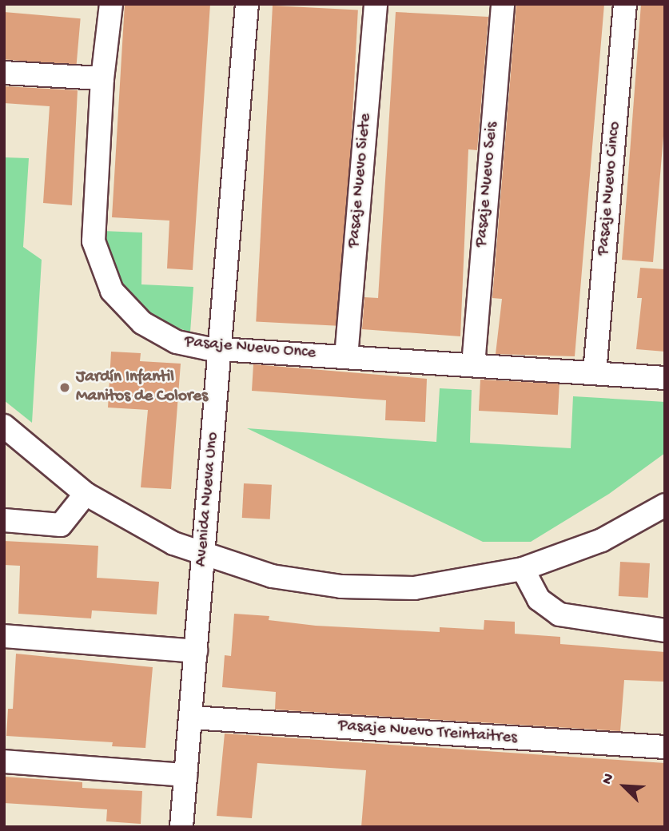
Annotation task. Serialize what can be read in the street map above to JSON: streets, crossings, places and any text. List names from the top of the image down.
{
  "streets": {
    "street": [
      "Pasaje Nuevo Siete",
      "Pasaje Nuevo Seis",
      "Pasaje Nuevo Cinco",
      "Pasaje Nuevo Once",
      "Avenida Nueva Uno",
      "Pasaje Nuevo Treintaitres"
    ]
  },
  "crossings": [
    ["Pasaje Nuevo Siete", "Pasaje Nuevo Once"],
    ["Pasaje Nuevo Seis", "Pasaje Nuevo Once"],
    ["Pasaje Nuevo Cinco", "Pasaje Nuevo Once"],
    ["Pasaje Nuevo Once", "Avenida Nueva Uno"],
    ["Avenida Nueva Uno", "Pasaje Nuevo Treintaitres"]
  ],
  "places": ["Jardín Infantil Manitos de Colores"],
  "north": "top left"
}
